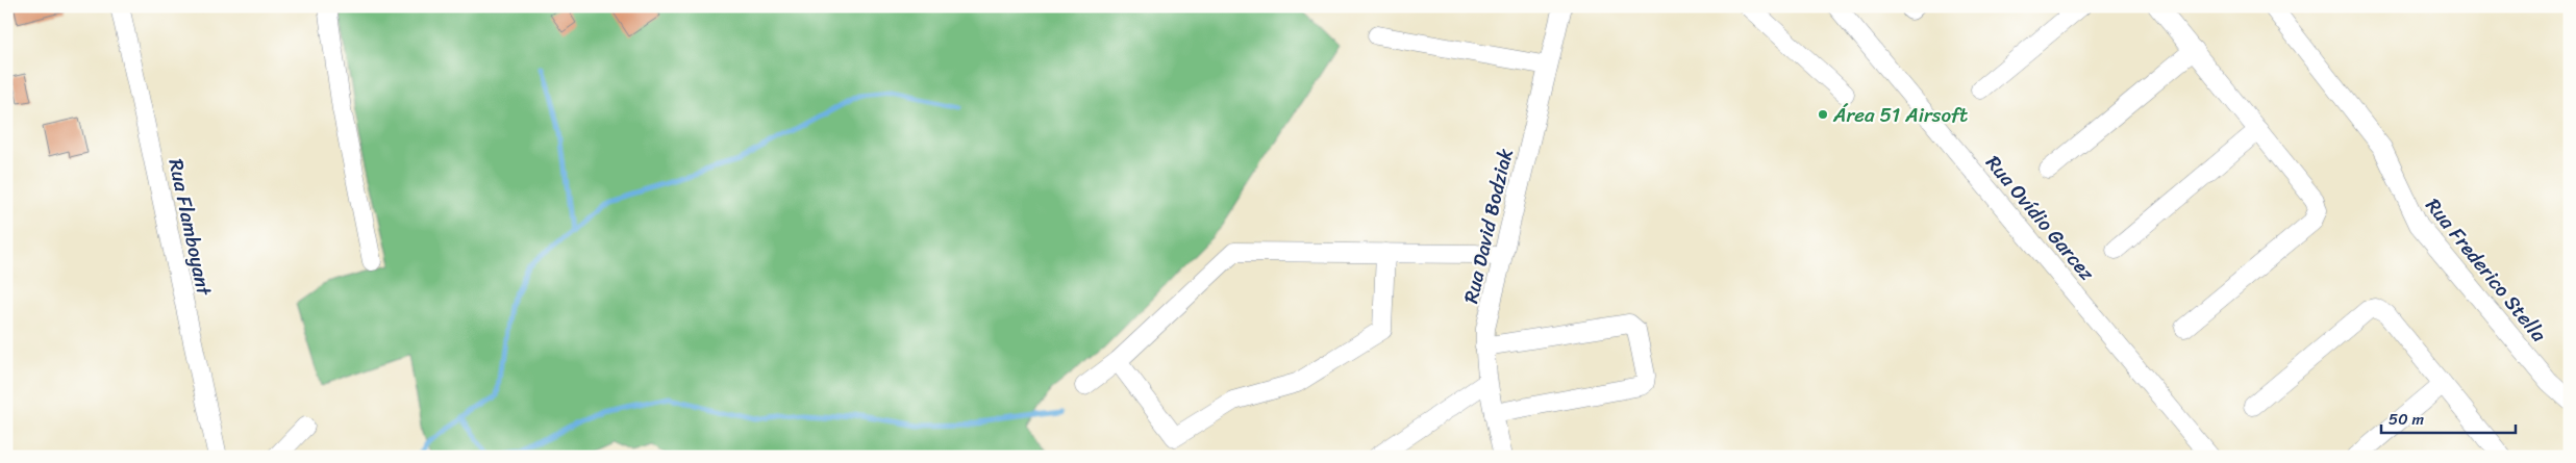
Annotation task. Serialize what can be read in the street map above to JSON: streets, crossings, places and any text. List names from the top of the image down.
{
  "streets": {
    "street": [
      "Rua Ovídio Garcez",
      "Rua David Bodziak",
      "Rua Flamboyant",
      "Rua Frederico Stella"
    ]
  },
  "places": ["Área 51 Airsoft"],
  "scale_bar": "50 m"
}
